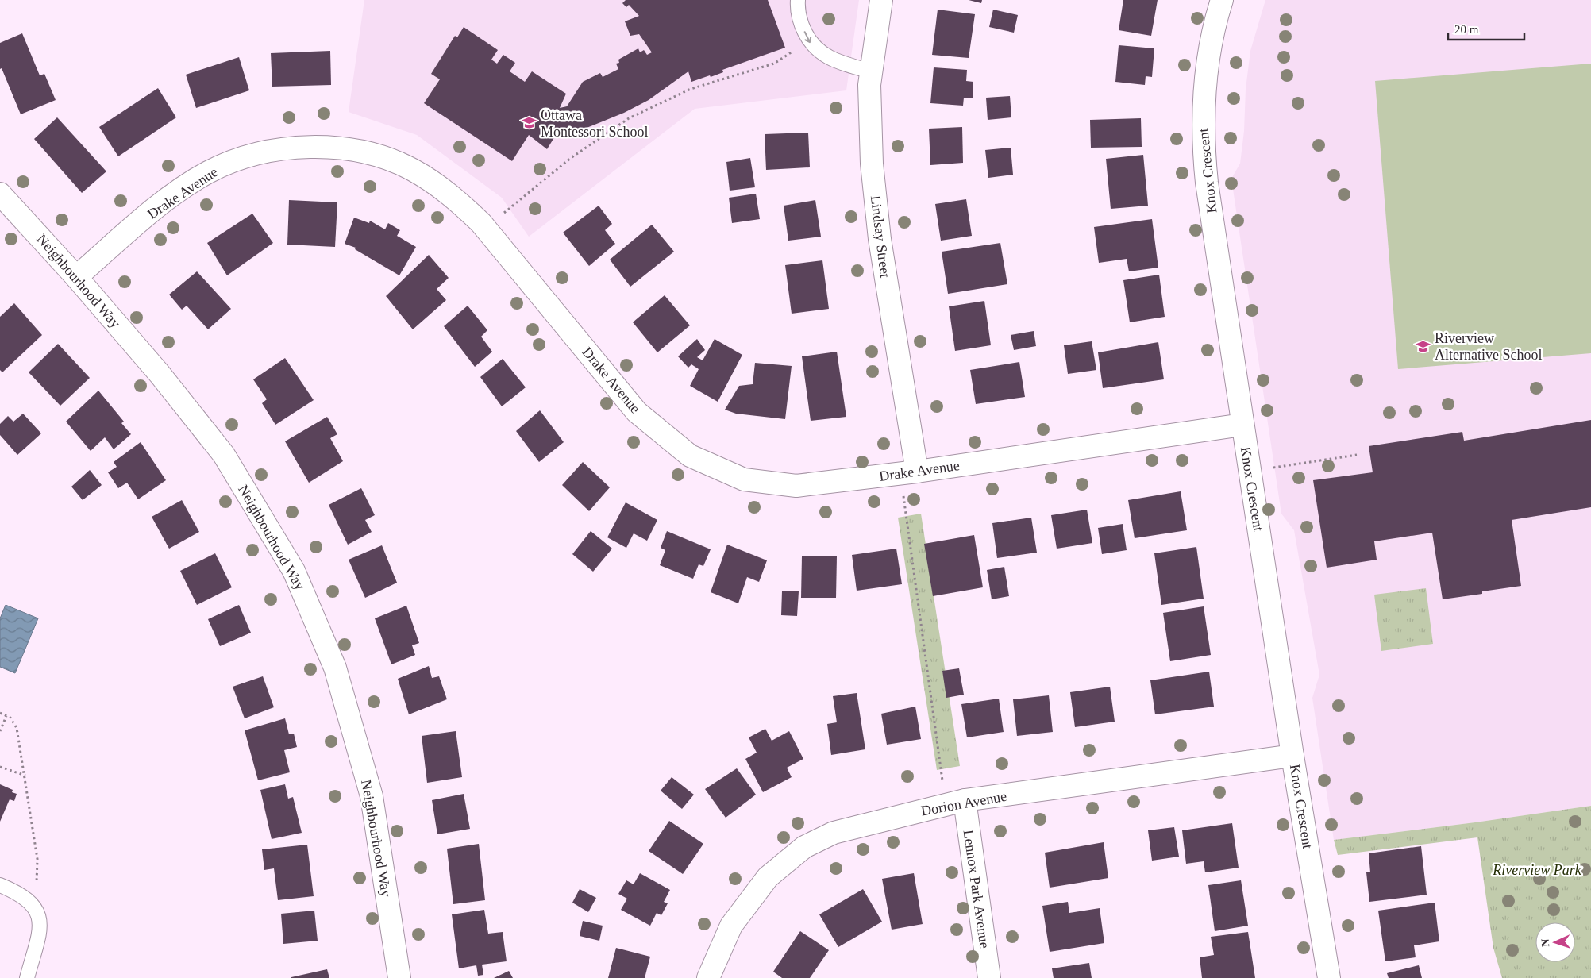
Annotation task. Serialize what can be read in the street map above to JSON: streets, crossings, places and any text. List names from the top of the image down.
{
  "streets": {
    "street": [
      "Knox Crescent",
      "Drake Avenue",
      "Lindsay Street",
      "Neighbourhood Way",
      "Dorion Avenue",
      "Lennox Park Avenue"
    ]
  },
  "crossings": [
    ["Knox Crescent", "Drake Avenue"],
    ["Knox Crescent", "Dorion Avenue"],
    ["Drake Avenue", "Lindsay Street"],
    ["Drake Avenue", "Neighbourhood Way"],
    ["Dorion Avenue", "Lennox Park Avenue"]
  ],
  "parks": ["Riverview Park"],
  "places": {
    "school or university": ["Ottawa Montessori School", "Riverview Alternative School"]
  },
  "scale_bar": "20 m",
  "north": "left"
}
